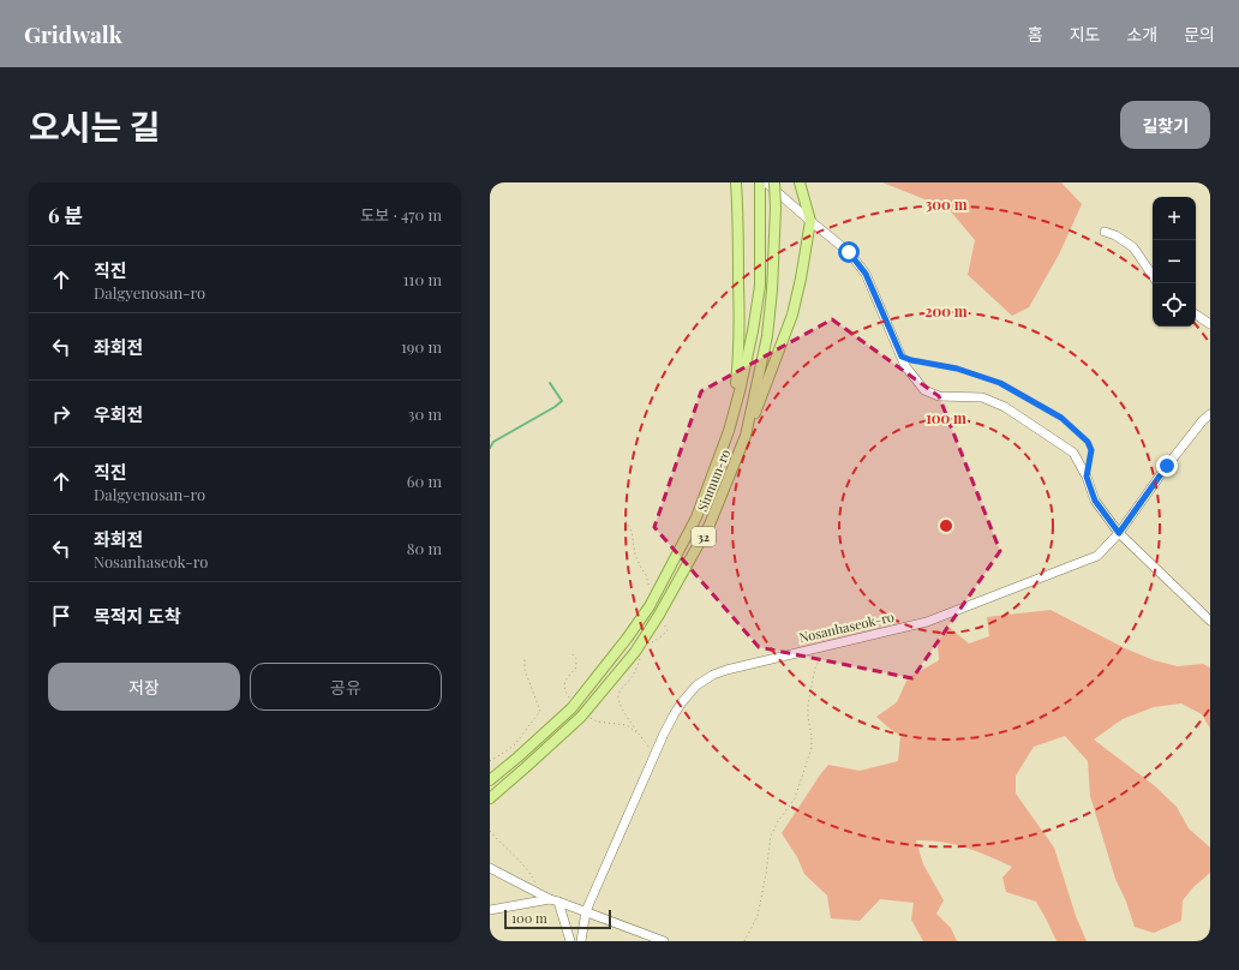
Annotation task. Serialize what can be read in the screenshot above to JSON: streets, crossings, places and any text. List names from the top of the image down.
{
  "streets": {
    "main road": ["Sinmun-ro", "32"],
    "street": ["Nosanhaseok-ro"]
  },
  "scale_bar": "100 m",
  "page": {
    "header": "Gridwalk",
    "nav": [
      "홈",
      "지도",
      "소개",
      "문의"
    ],
    "title": "오시는 길",
    "buttons": [
      "길찾기",
      ["저장", "공유"]
    ],
    "heading": ["6 분", "도보 · 470 m"],
    "map_buttons": ["+", "−"],
    "list": [
      ["직진", "Dalgyenosan-ro", "110 m"],
      ["좌회전", "190 m"],
      ["우회전", "30 m"],
      ["직진", "Dalgyenosan-ro", "60 m"],
      ["좌회전", "Nosanhaseok-ro", "80 m"],
      "목적지 도착"
    ],
    "scale": "100 m"
  },
  "rings": ["300 m", "200 m", "100 m"]
}
